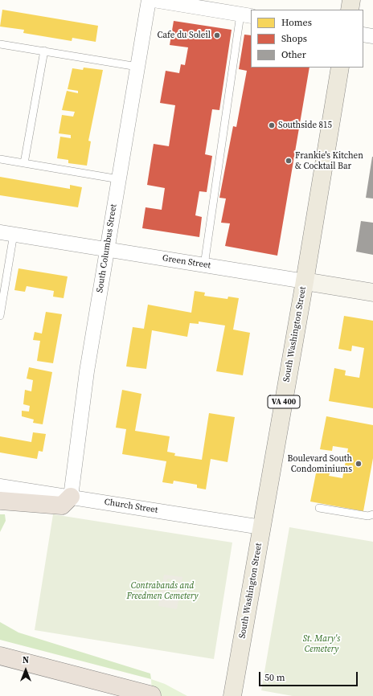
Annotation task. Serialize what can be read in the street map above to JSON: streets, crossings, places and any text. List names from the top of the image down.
{
  "streets": {
    "main road": ["South Washington Street", "VA 400"],
    "street": ["South Columbus Street", "Green Street", "Church Street"]
  },
  "crossings": [
    ["South Columbus Street", "Green Street"],
    ["South Columbus Street", "Church Street"],
    ["Green Street", "South Washington Street"],
    ["South Washington Street", "Church Street"]
  ],
  "parks": ["Contrabands and Freedmen Cemetery", "St. Mary's Cemetery"],
  "places": [
    "Cafe du Soleil",
    "Southside 815",
    "Frankie's Kitchen & Cocktail Bar",
    "Boulevard South Condominiums"
  ],
  "legend": ["Homes", "Shops", "Other"],
  "scale_bar": "50 m",
  "north": "top"
}
